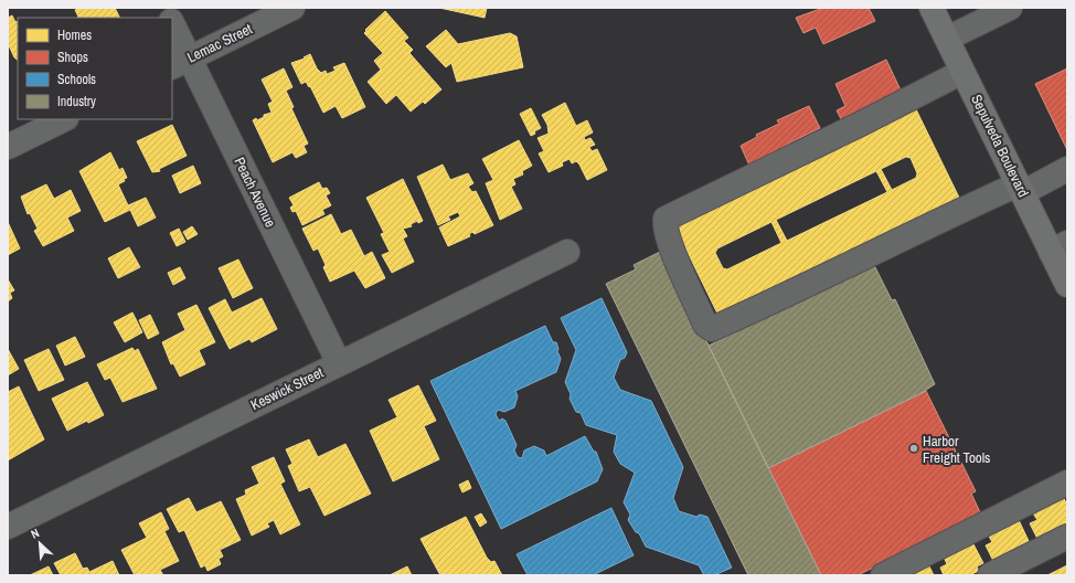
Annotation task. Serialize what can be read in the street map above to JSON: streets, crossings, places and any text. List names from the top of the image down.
{
  "streets": {
    "main road": ["Sepulveda Boulevard"],
    "street": ["Lemac Street", "Peach Avenue", "Keswick Street"]
  },
  "crossings": [
    ["Lemac Street", "Peach Avenue"],
    ["Peach Avenue", "Keswick Street"]
  ],
  "places": ["Harbor Freight Tools"],
  "legend": [
    "Homes",
    "Shops",
    "Schools",
    "Industry"
  ],
  "north": "top left"
}
